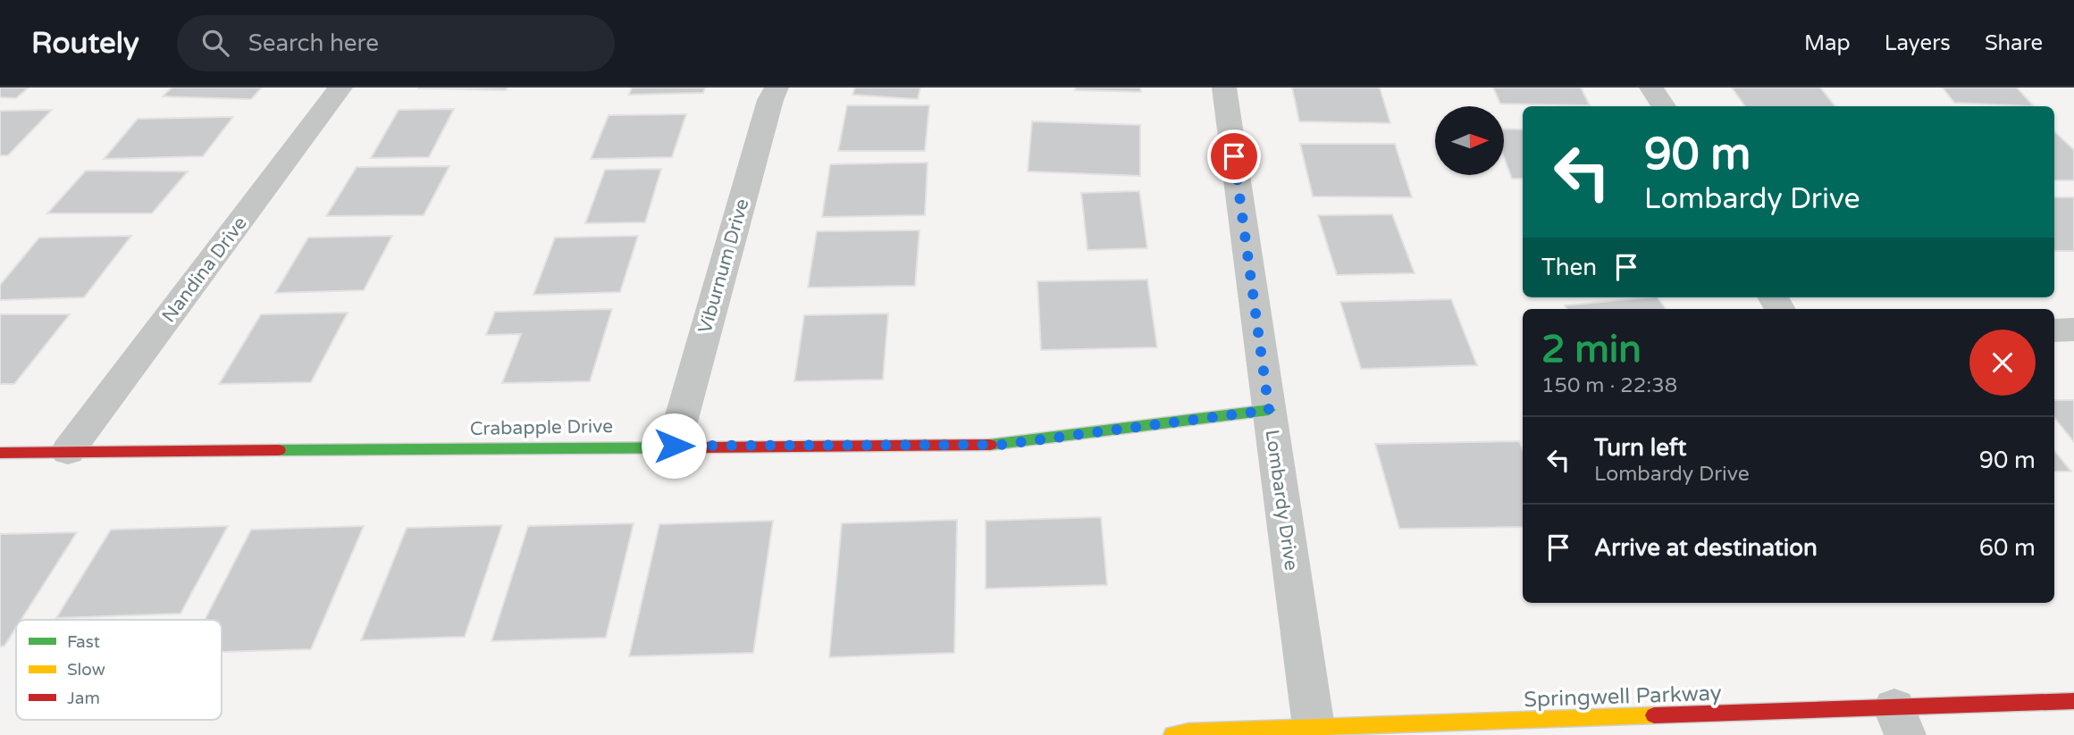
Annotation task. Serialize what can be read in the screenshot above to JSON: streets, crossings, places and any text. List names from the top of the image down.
{
  "streets": {
    "street": [
      "Viburnum Drive",
      "Nandina Drive",
      "Crabapple Drive",
      "Lombardy Drive",
      "Springwell Parkway"
    ]
  },
  "crossings": [
    ["Viburnum Drive", "Crabapple Drive"],
    ["Nandina Drive", "Crabapple Drive"],
    ["Crabapple Drive", "Lombardy Drive"],
    ["Lombardy Drive", "Springwell Parkway"]
  ],
  "legend": ["Fast", "Slow", "Jam"],
  "north": "right",
  "page": {
    "header": "Routely",
    "search": "Search here",
    "nav": ["Map", "Layers", "Share"],
    "turn": ["90 m", "Lombardy Drive"],
    "then": "Then",
    "heading": ["2 min", "150 m · 22:38"],
    "list": [
      {
        "name": "Turn left",
        "note": "Lombardy Drive",
        "value": "90 m"
      },
      {
        "name": "Arrive at destination",
        "value": "60 m"
      }
    ]
  }
}
